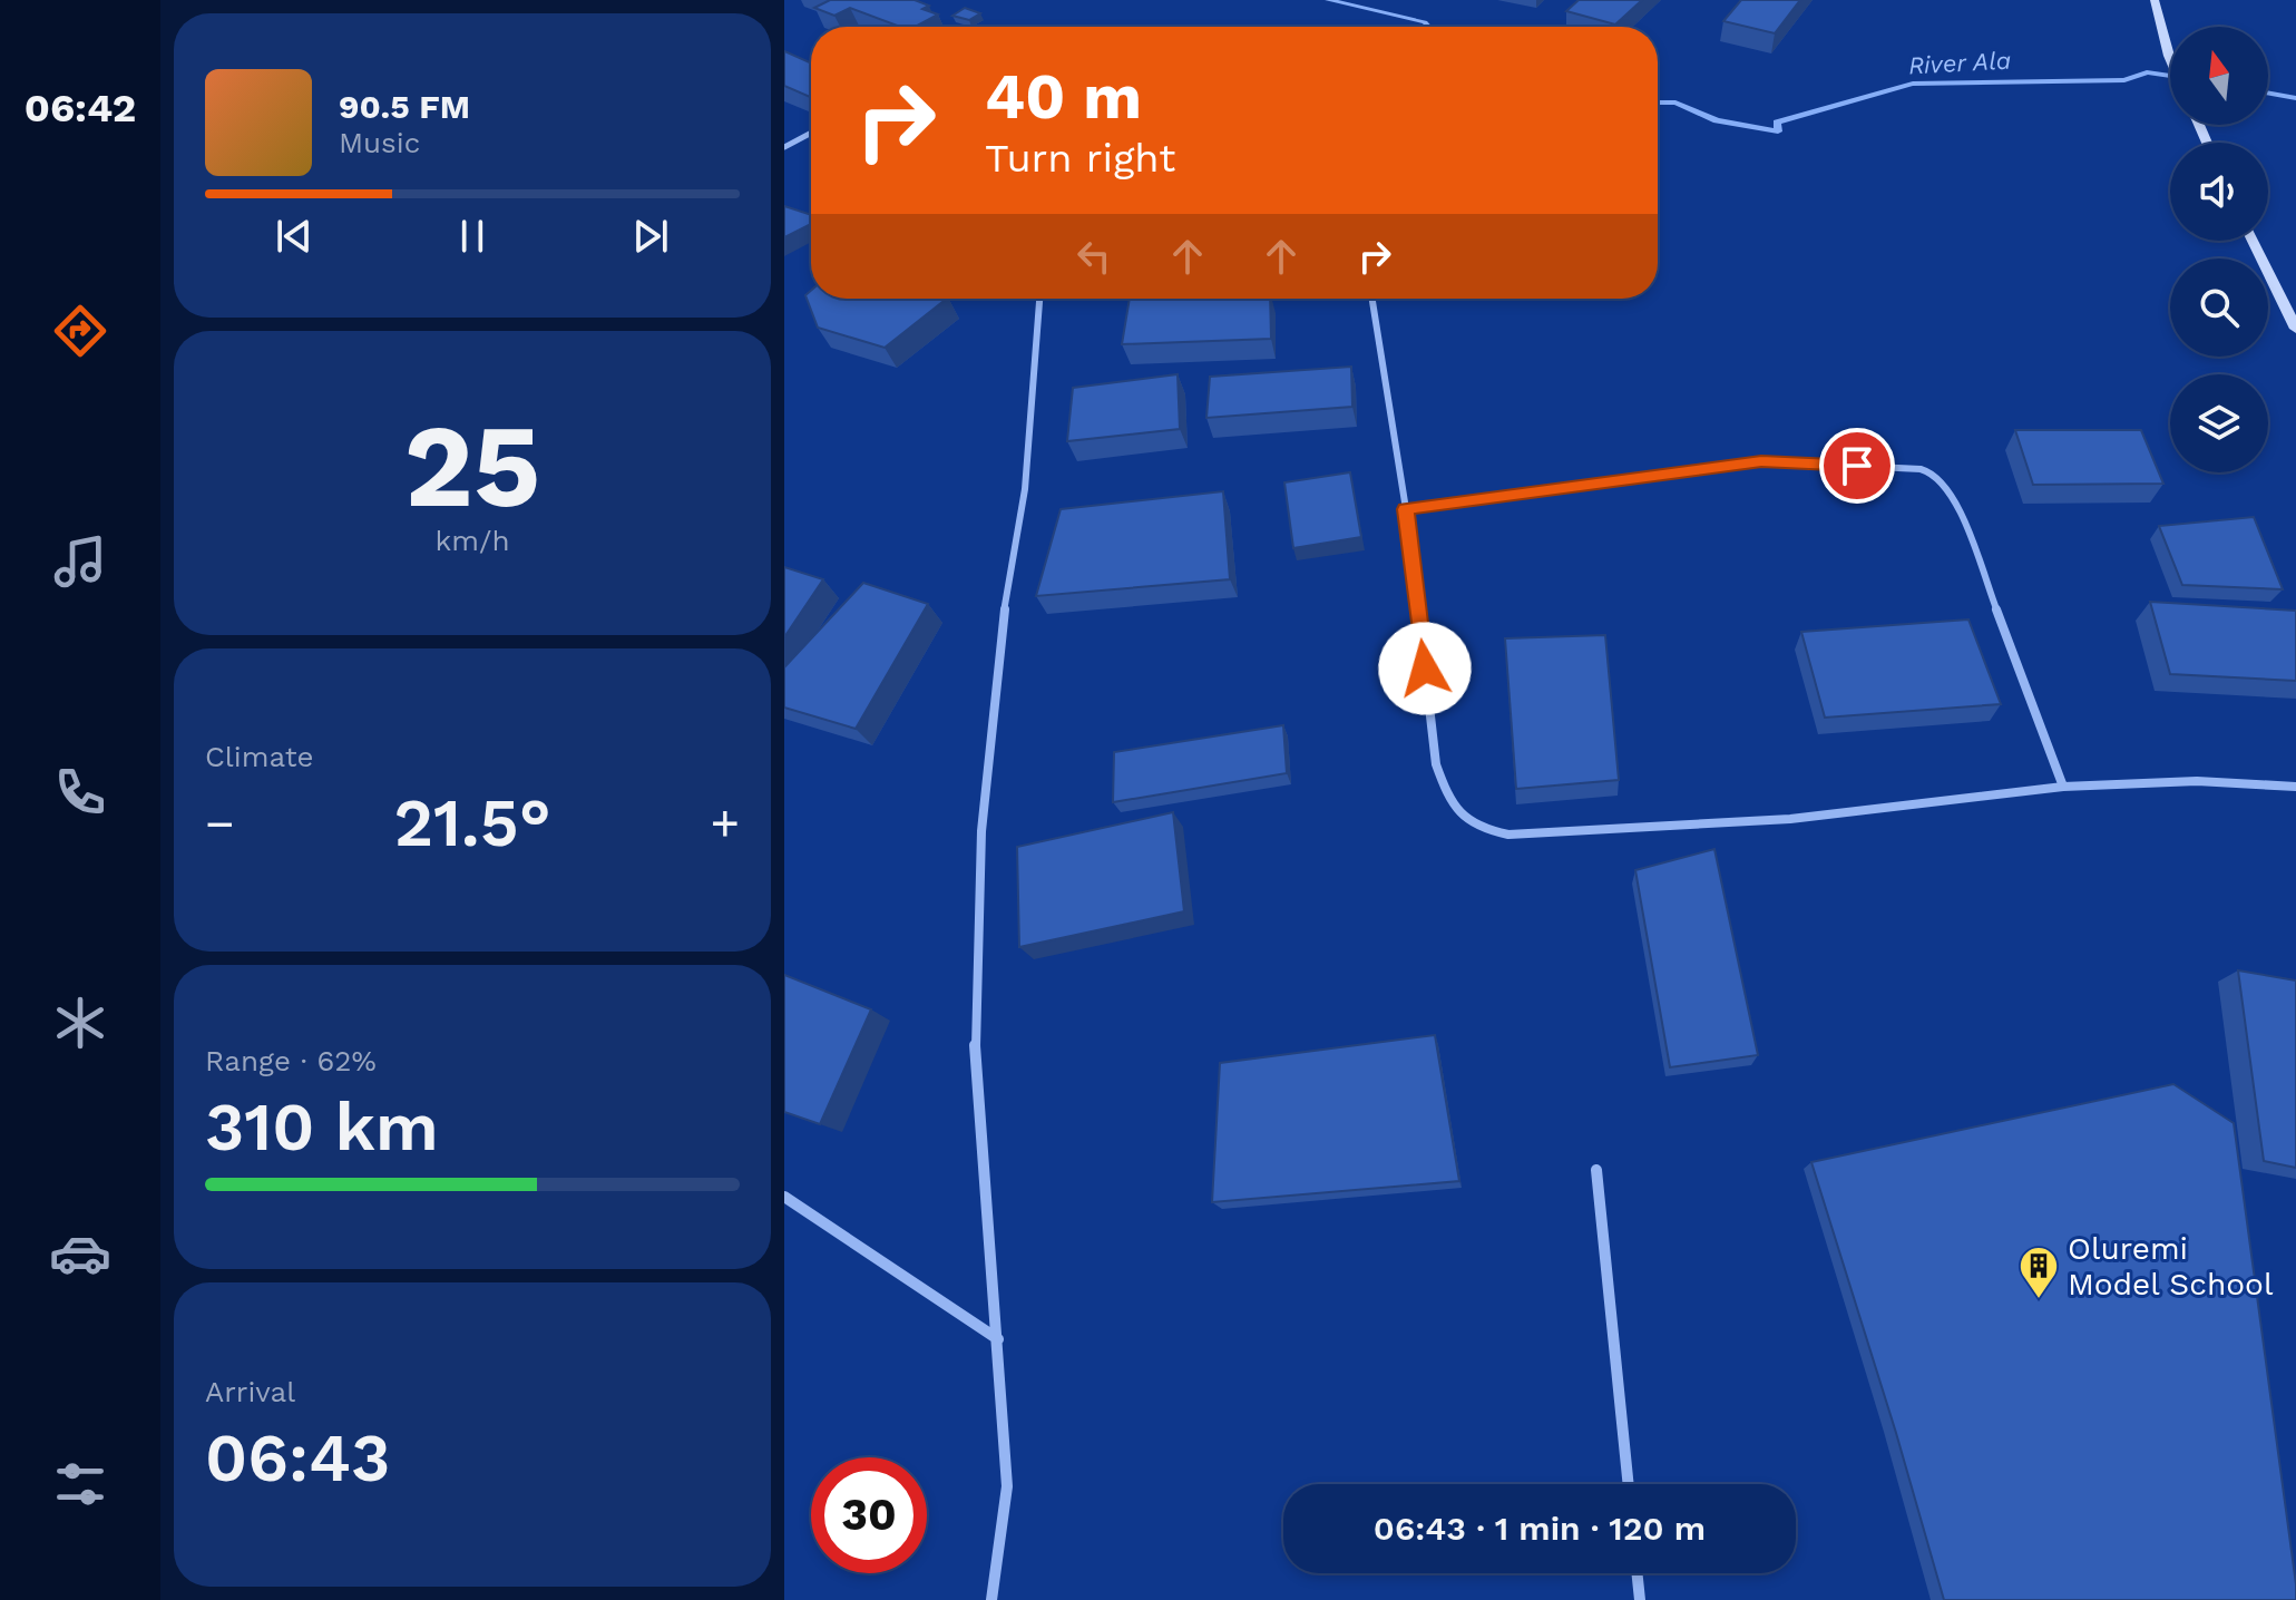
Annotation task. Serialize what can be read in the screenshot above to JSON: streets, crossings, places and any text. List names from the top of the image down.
{
  "water": ["River Ala"],
  "places": {
    "building": ["Oluremi Model School"]
  },
  "north": "top",
  "page": {
    "tabs": "06:42",
    "turn": ["40 m", "Turn right"],
    "song": ["90.5 FM", "Music"],
    "tile": [
      ["25", "km/h"],
      "Climate",
      ["Range · 62%", "310 km"],
      ["Arrival", "06:43"]
    ],
    "heat": ["−", "21.5°", "+"],
    "limit": "30",
    "trip": "06:43 · 1 min · 120 m"
  }
}
